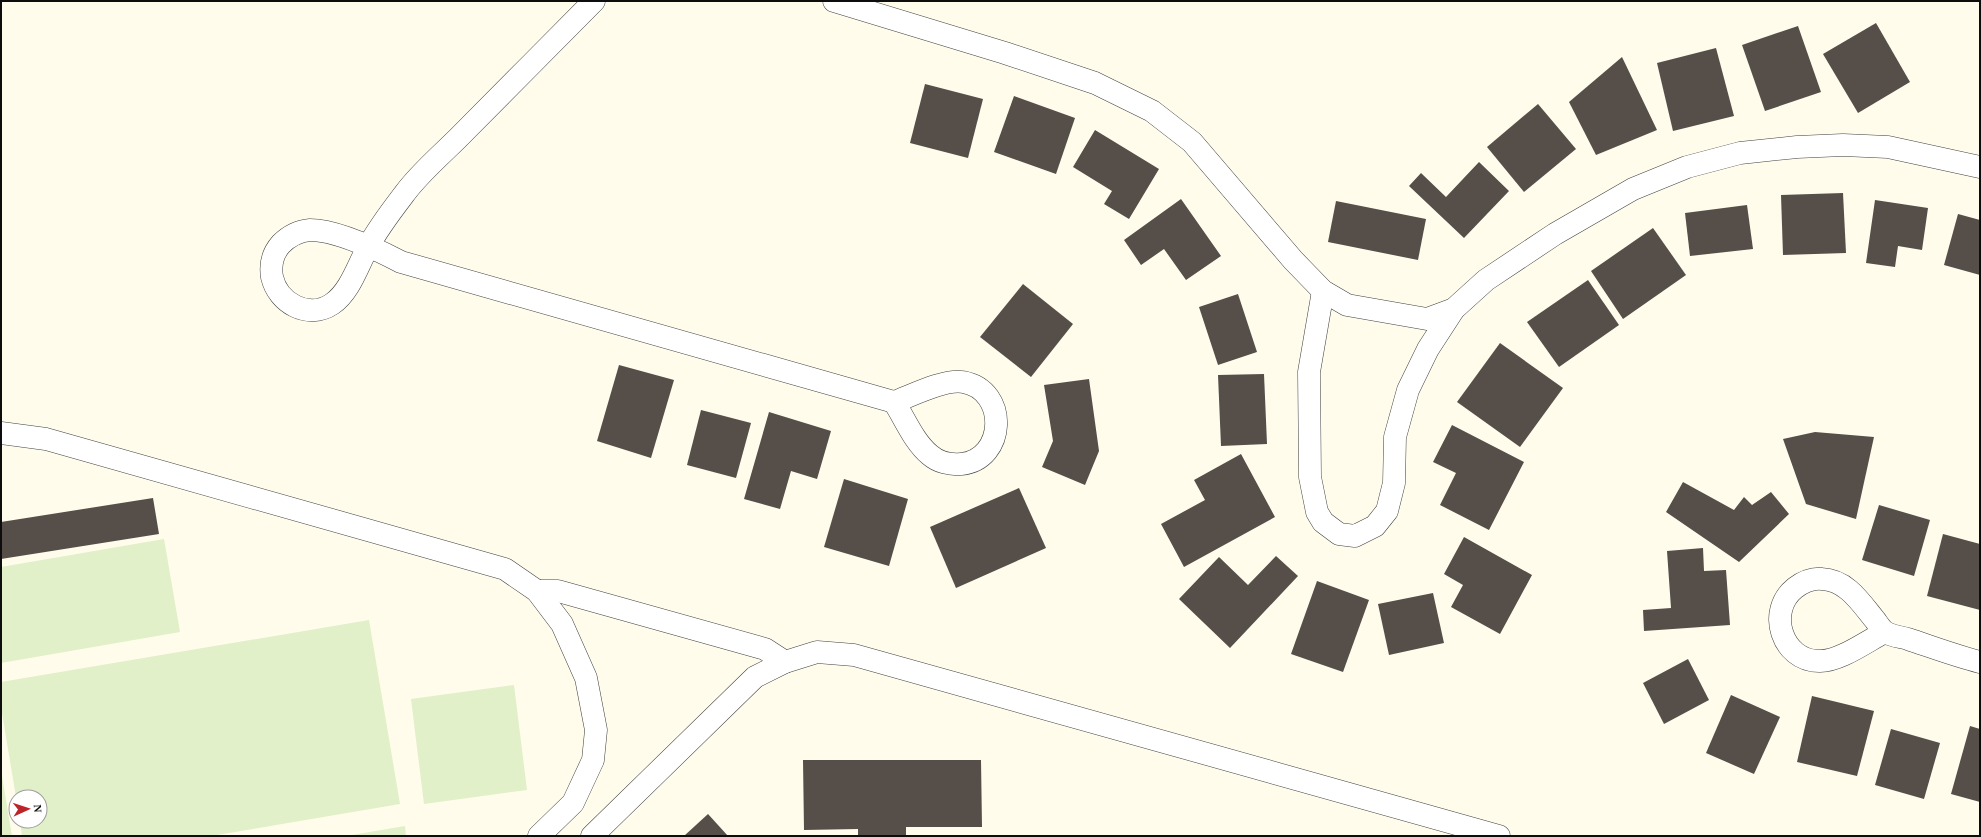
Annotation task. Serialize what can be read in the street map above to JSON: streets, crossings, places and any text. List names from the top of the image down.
{
  "north": "right"
}
